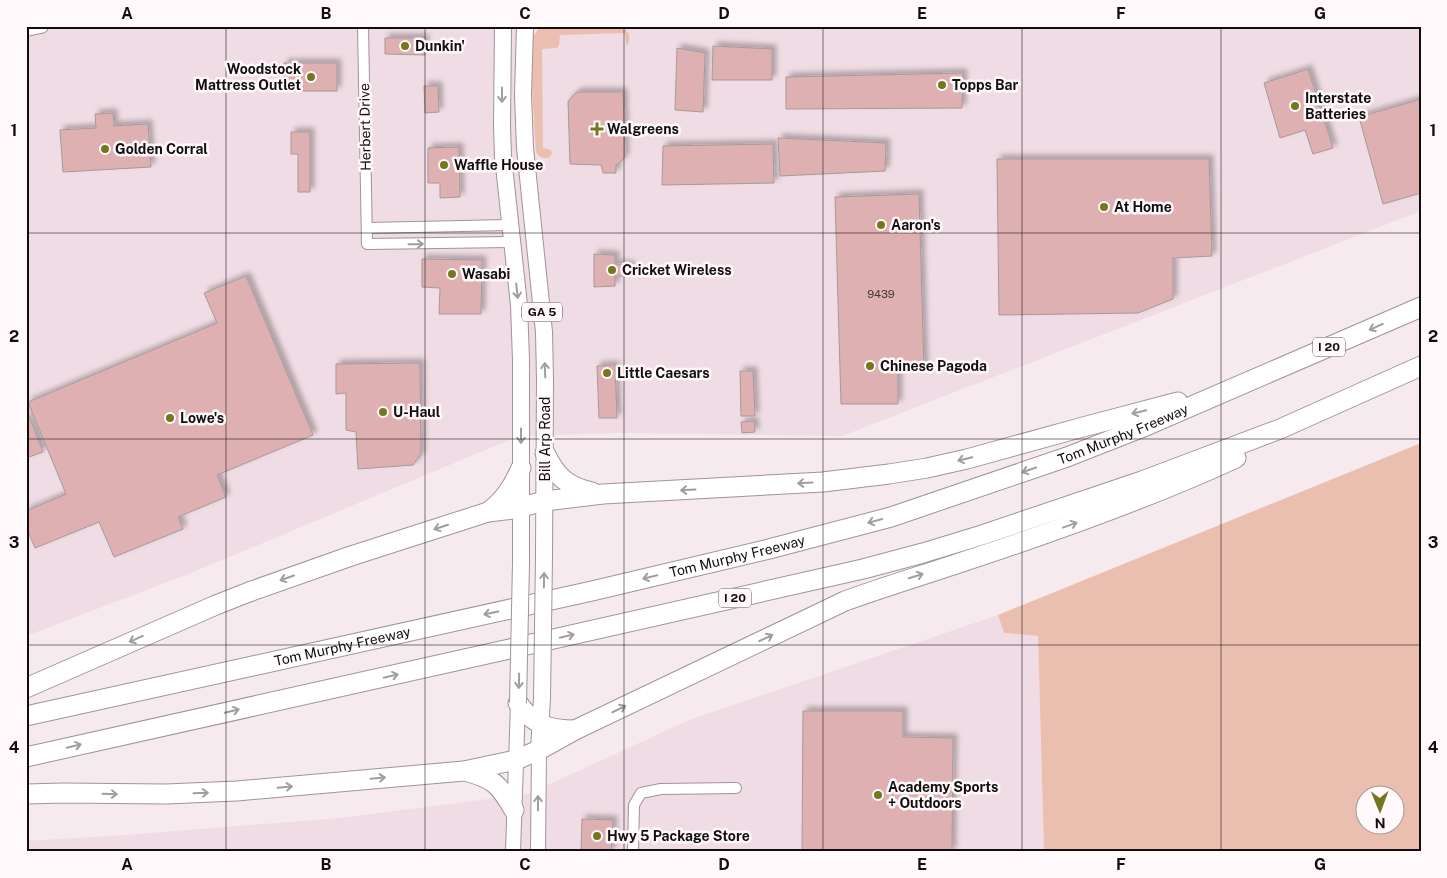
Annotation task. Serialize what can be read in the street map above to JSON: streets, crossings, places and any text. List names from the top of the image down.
{
  "streets": {
    "highway": ["I 20", "Tom Murphy Freeway"],
    "main road": ["GA 5", "Bill Arp Road"],
    "street": ["Herbert Drive"]
  },
  "crossings": [
    ["Herbert Drive", "Bill Arp Road"]
  ],
  "places": {
    "other": [
      "Dunkin'",
      "Woodstock Mattress Outlet",
      "Topps Bar",
      "Interstate Batteries",
      "Golden Corral",
      "Waffle House",
      "At Home",
      "Aaron's",
      "Cricket Wireless",
      "Wasabi",
      "Chinese Pagoda",
      "Little Caesars",
      "U-Haul",
      "Lowe's",
      "Academy Sports + Outdoors",
      "Hwy 5 Package Store"
    ],
    "health": ["Walgreens"]
  },
  "house_numbers": ["9439"],
  "north": "bottom",
  "grid": {
    "columns": [
      "A",
      "B",
      "C",
      "D",
      "E",
      "F",
      "G"
    ],
    "rows": [
      "1",
      "2",
      "3",
      "4"
    ]
  }
}
